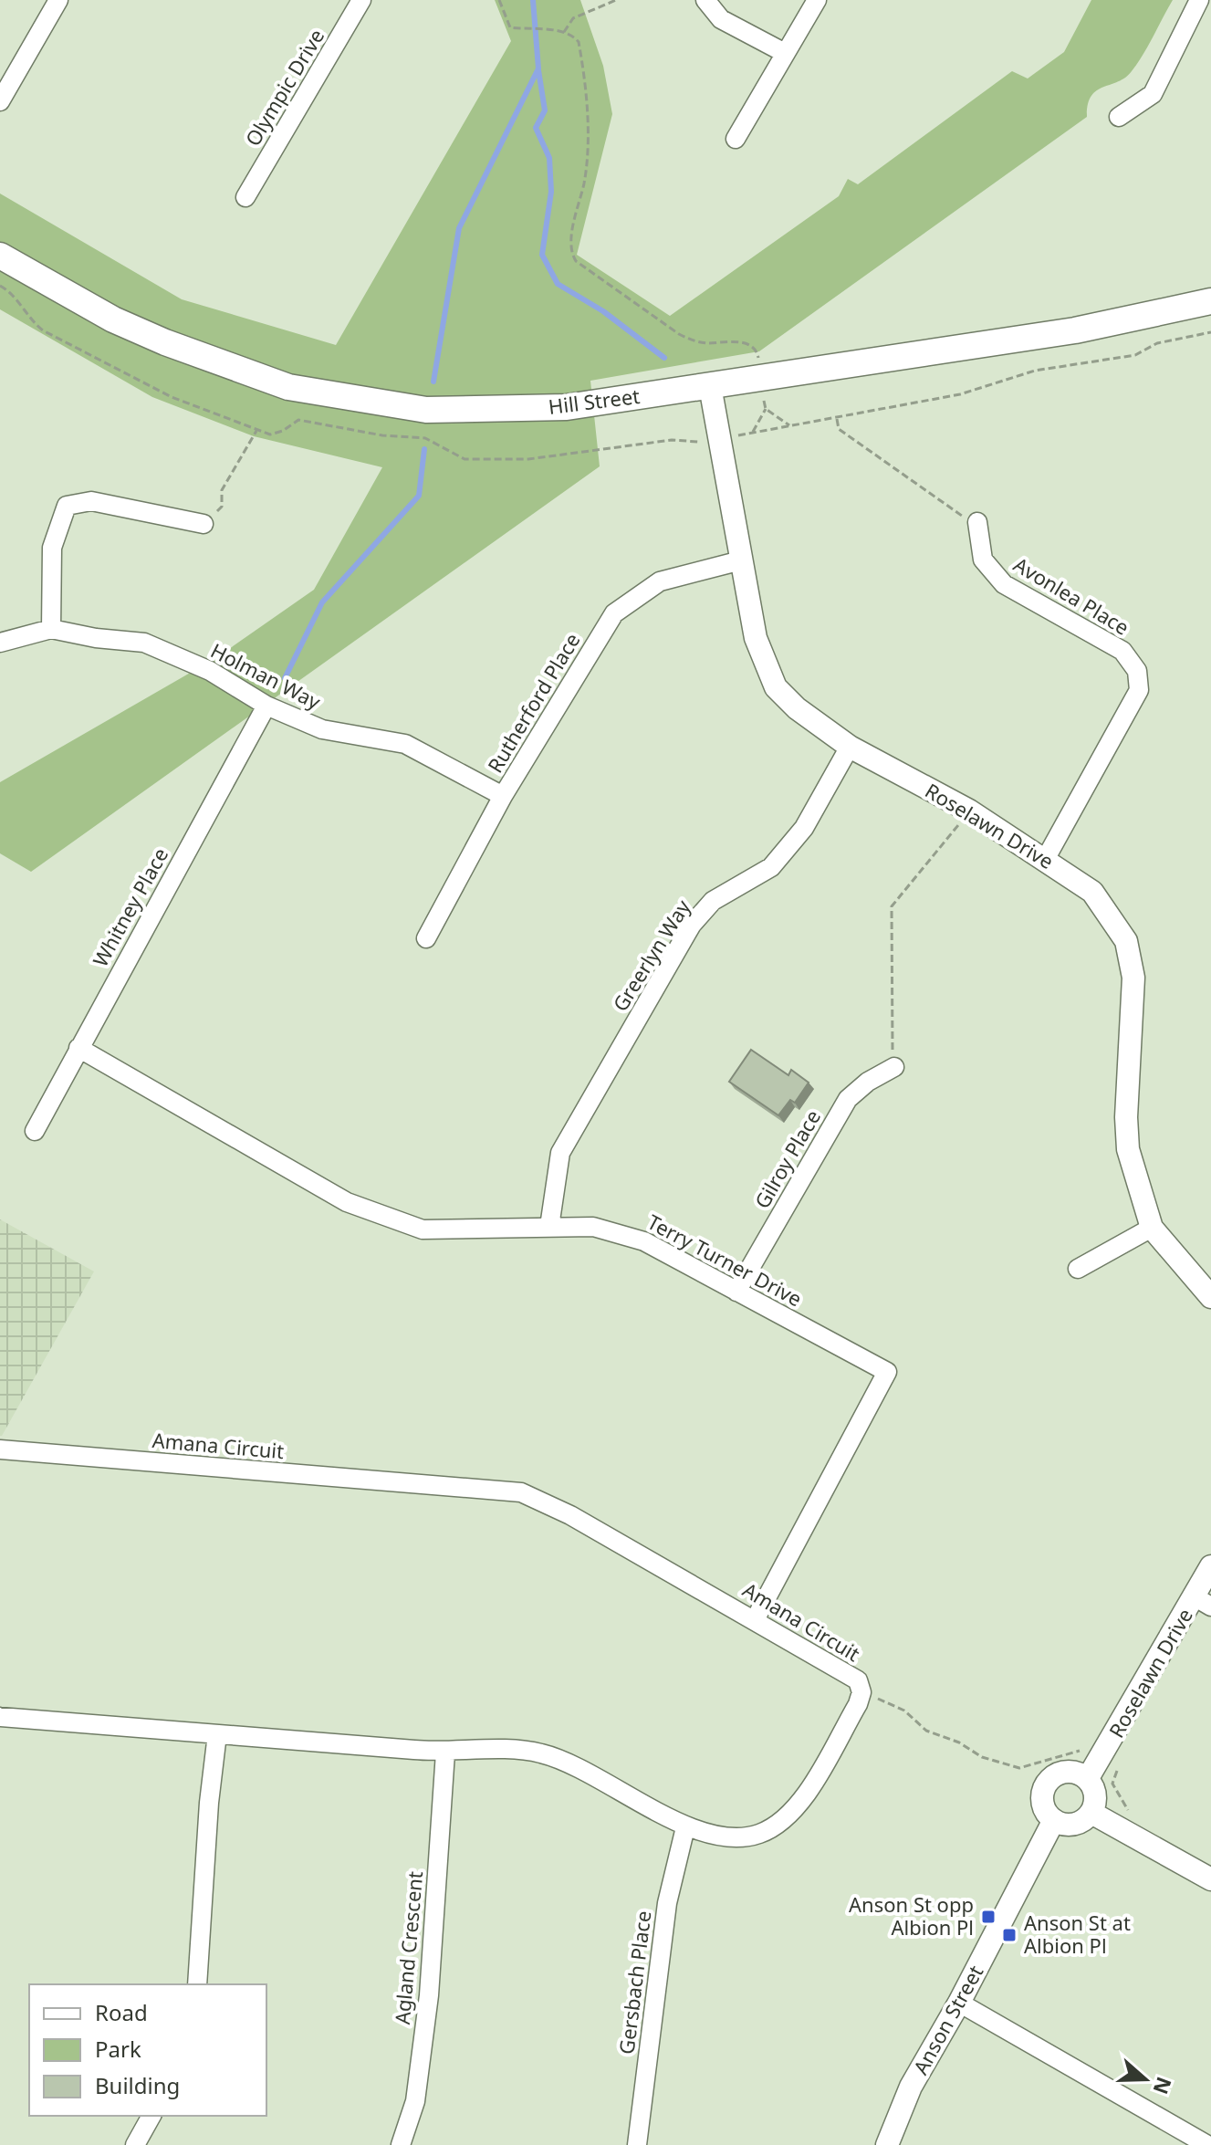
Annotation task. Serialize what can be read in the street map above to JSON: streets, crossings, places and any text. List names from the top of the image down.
{
  "streets": {
    "main road": ["Hill Street"],
    "street": [
      "Olympic Drive",
      "Avonlea Place",
      "Holman Way",
      "Rutherford Place",
      "Roselawn Drive",
      "Whitney Place",
      "Greerlyn Way",
      "Gilroy Place",
      "Terry Turner Drive",
      "Amana Circuit",
      "Agland Crescent",
      "Gersbach Place",
      "Anson Street"
    ]
  },
  "crossings": [
    ["Hill Street", "Roselawn Drive"],
    ["Avonlea Place", "Roselawn Drive"],
    ["Holman Way", "Rutherford Place"],
    ["Holman Way", "Whitney Place"],
    ["Rutherford Place", "Roselawn Drive"],
    ["Roselawn Drive", "Greerlyn Way"],
    ["Roselawn Drive", "Anson Street"],
    ["Whitney Place", "Terry Turner Drive"],
    ["Greerlyn Way", "Terry Turner Drive"],
    ["Gilroy Place", "Terry Turner Drive"],
    ["Terry Turner Drive", "Amana Circuit"],
    ["Amana Circuit", "Agland Crescent"],
    ["Amana Circuit", "Gersbach Place"]
  ],
  "places": {
    "transit": ["Anson St opp Albion Pl", "Anson St at Albion Pl"]
  },
  "legend": ["Road", "Park", "Building"],
  "north": "right"
}
